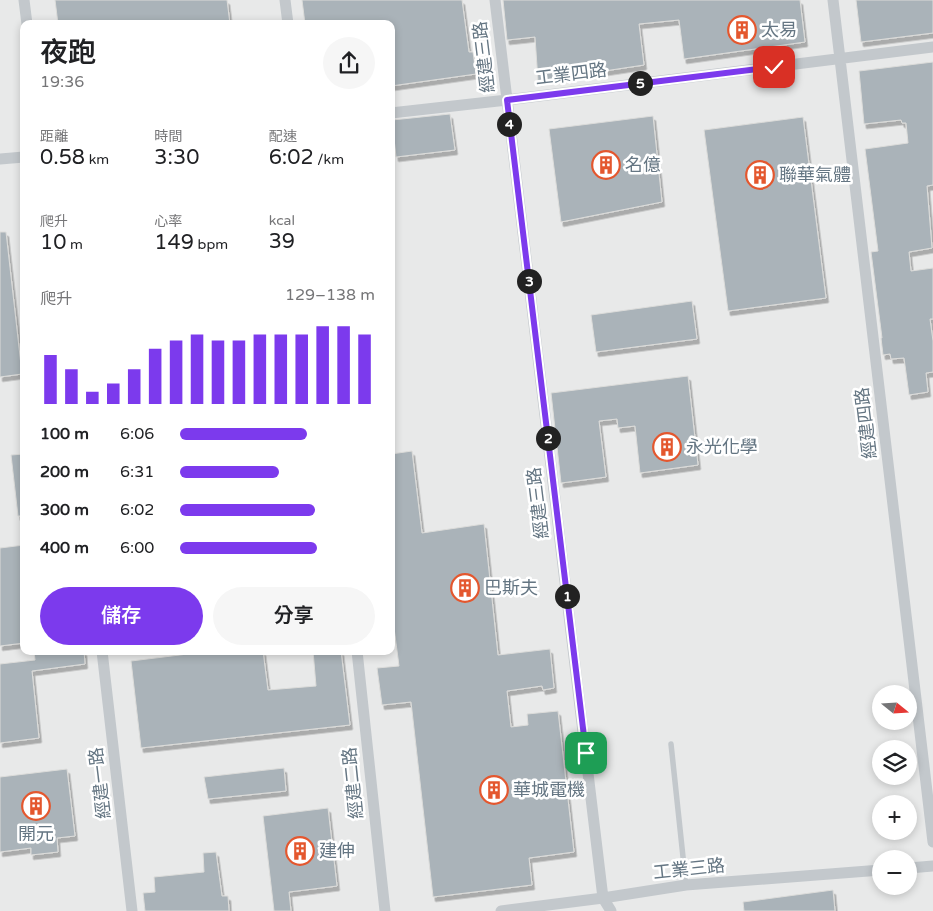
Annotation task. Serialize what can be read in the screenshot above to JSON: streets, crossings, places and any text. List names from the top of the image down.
{
  "streets": {
    "street": [
      "經建三路",
      "工業四路",
      "經建四路",
      "經建一路",
      "經建二路",
      "工業三路"
    ]
  },
  "crossings": [
    ["經建三路", "工業四路"],
    ["經建三路", "工業三路"],
    ["工業四路", "經建四路"]
  ],
  "places": {
    "building": [
      "太易",
      "名億",
      "聯華氣體",
      "永光化學",
      "巴斯夫",
      "華城電機",
      "開元",
      "建伸"
    ]
  },
  "north": "right",
  "page": {
    "heading": ["夜跑", "19:36"],
    "pins": [
      "5",
      "4",
      "3",
      "2",
      "1"
    ],
    "stats": [
      ["距離", "0.58 km"],
      ["時間", "3:30"],
      ["配速", "6:02 /km"],
      ["爬升", "10 m"],
      ["心率", "149 bpm"],
      ["kcal", "39"]
    ],
    "chart": ["爬升", "129–138 m"],
    "list": [
      {
        "name": "100 m",
        "note": "6:06"
      },
      {
        "name": "200 m",
        "note": "6:31"
      },
      {
        "name": "300 m",
        "note": "6:02"
      },
      {
        "name": "400 m",
        "note": "6:00"
      }
    ],
    "buttons": ["儲存", "分享"],
    "map_buttons": ["+", "−"]
  }
}
